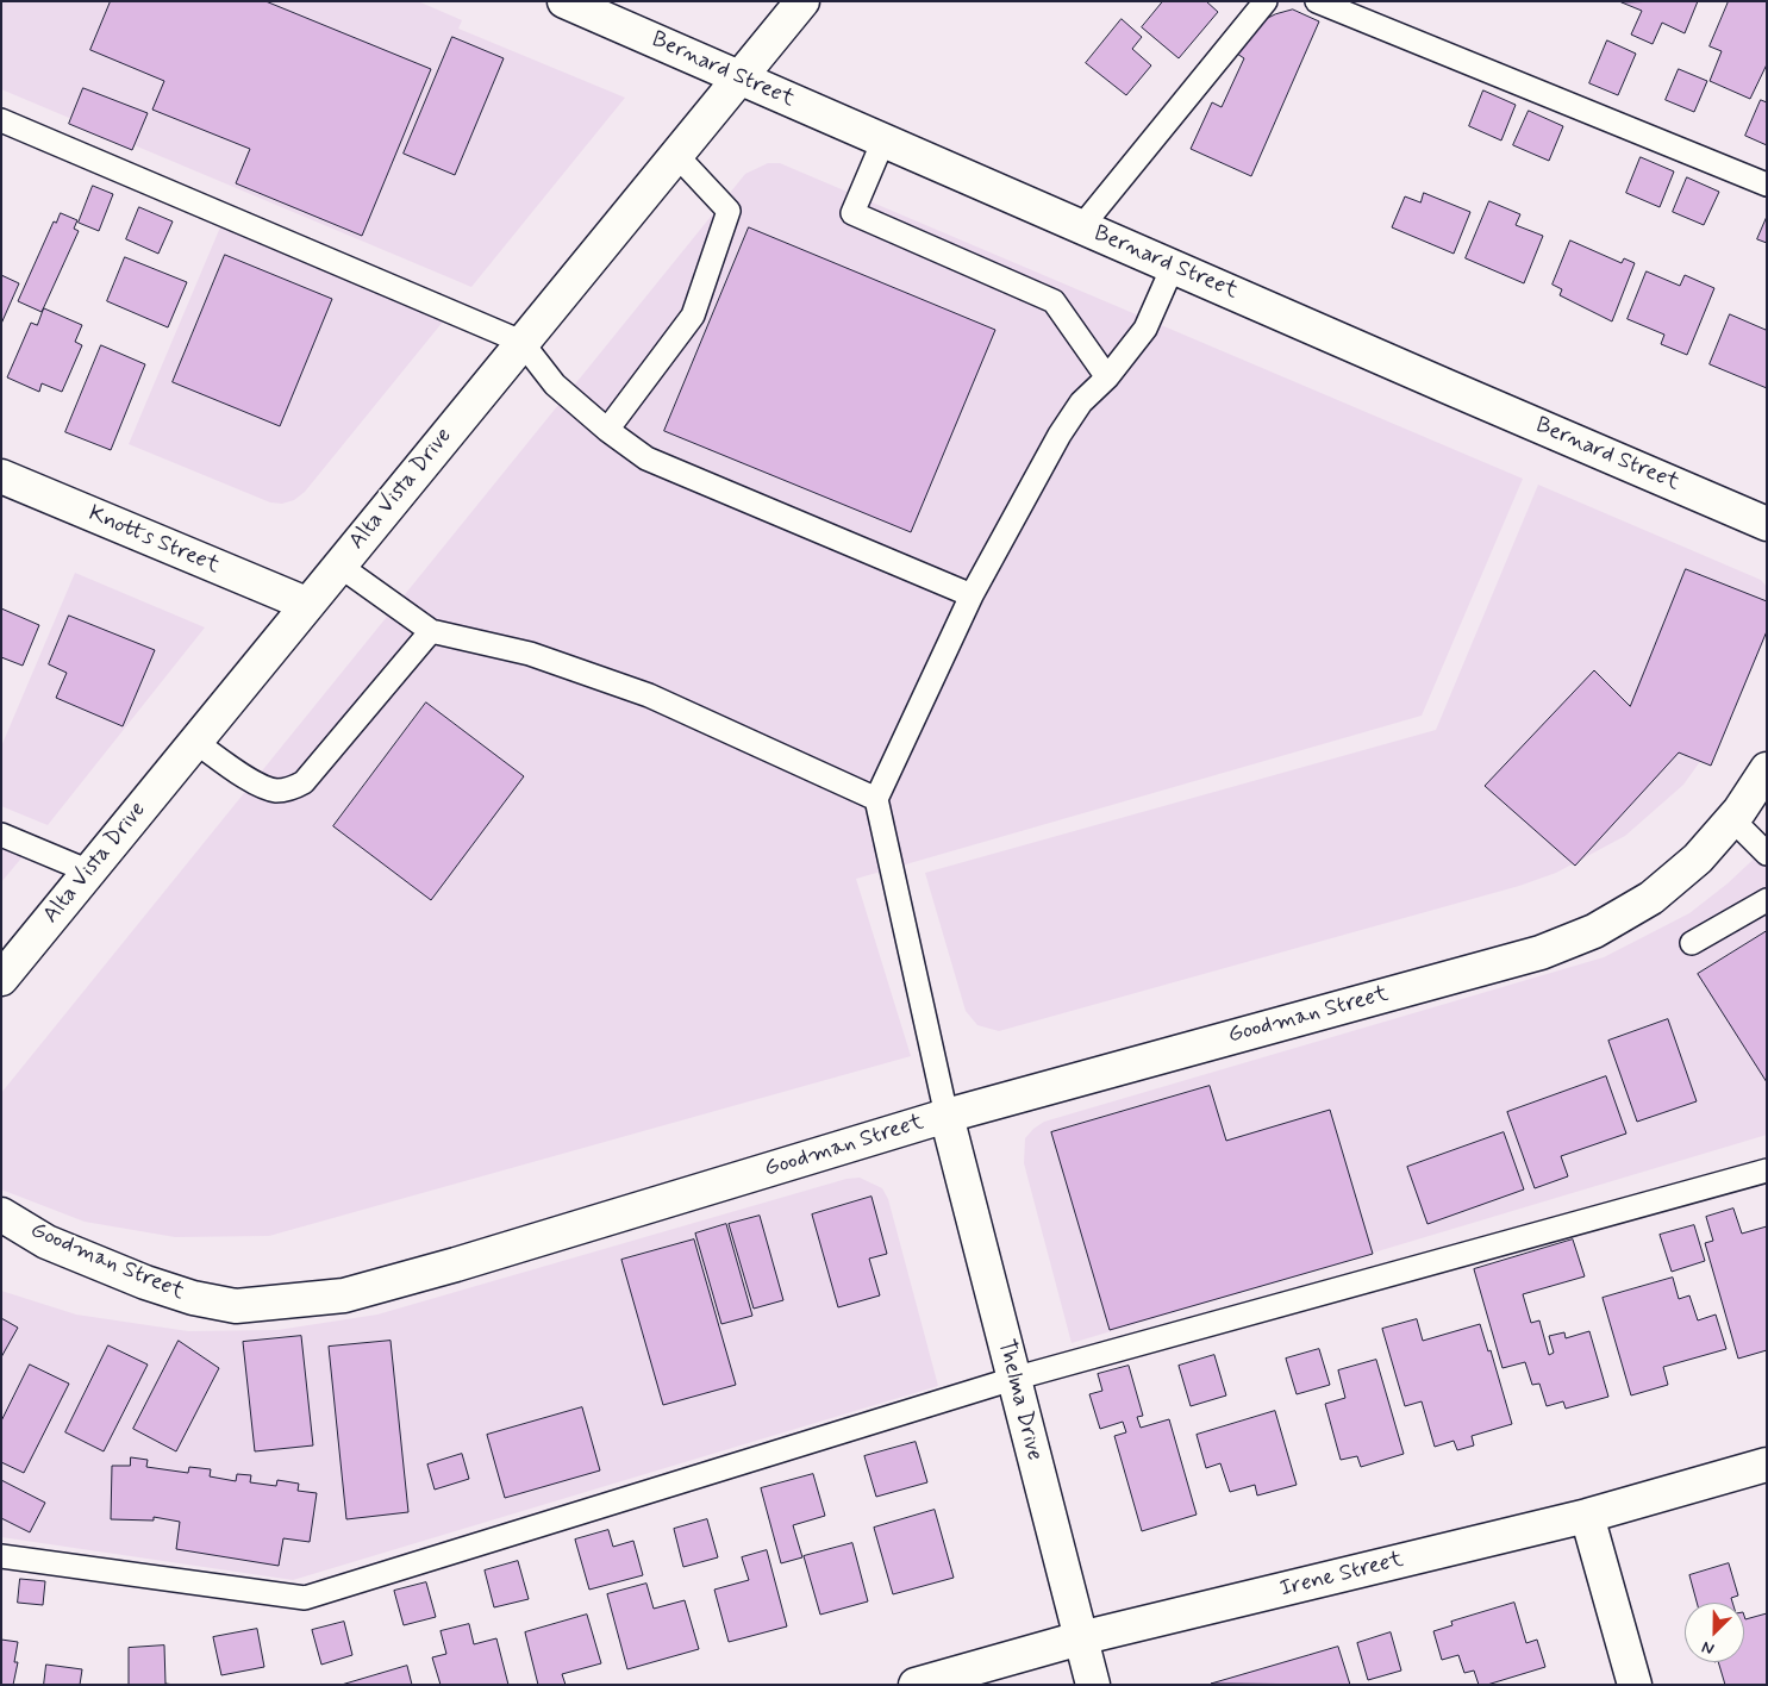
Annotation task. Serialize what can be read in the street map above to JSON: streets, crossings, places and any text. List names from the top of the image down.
{
  "streets": {
    "street": [
      "Bernard Street",
      "Alta Vista Drive",
      "Knotts Street",
      "Goodman Street",
      "Thelma Drive",
      "Irene Street"
    ]
  },
  "crossings": [
    ["Bernard Street", "Alta Vista Drive"],
    ["Alta Vista Drive", "Knotts Street"],
    ["Goodman Street", "Thelma Drive"],
    ["Thelma Drive", "Irene Street"]
  ],
  "north": "bottom left"
}
